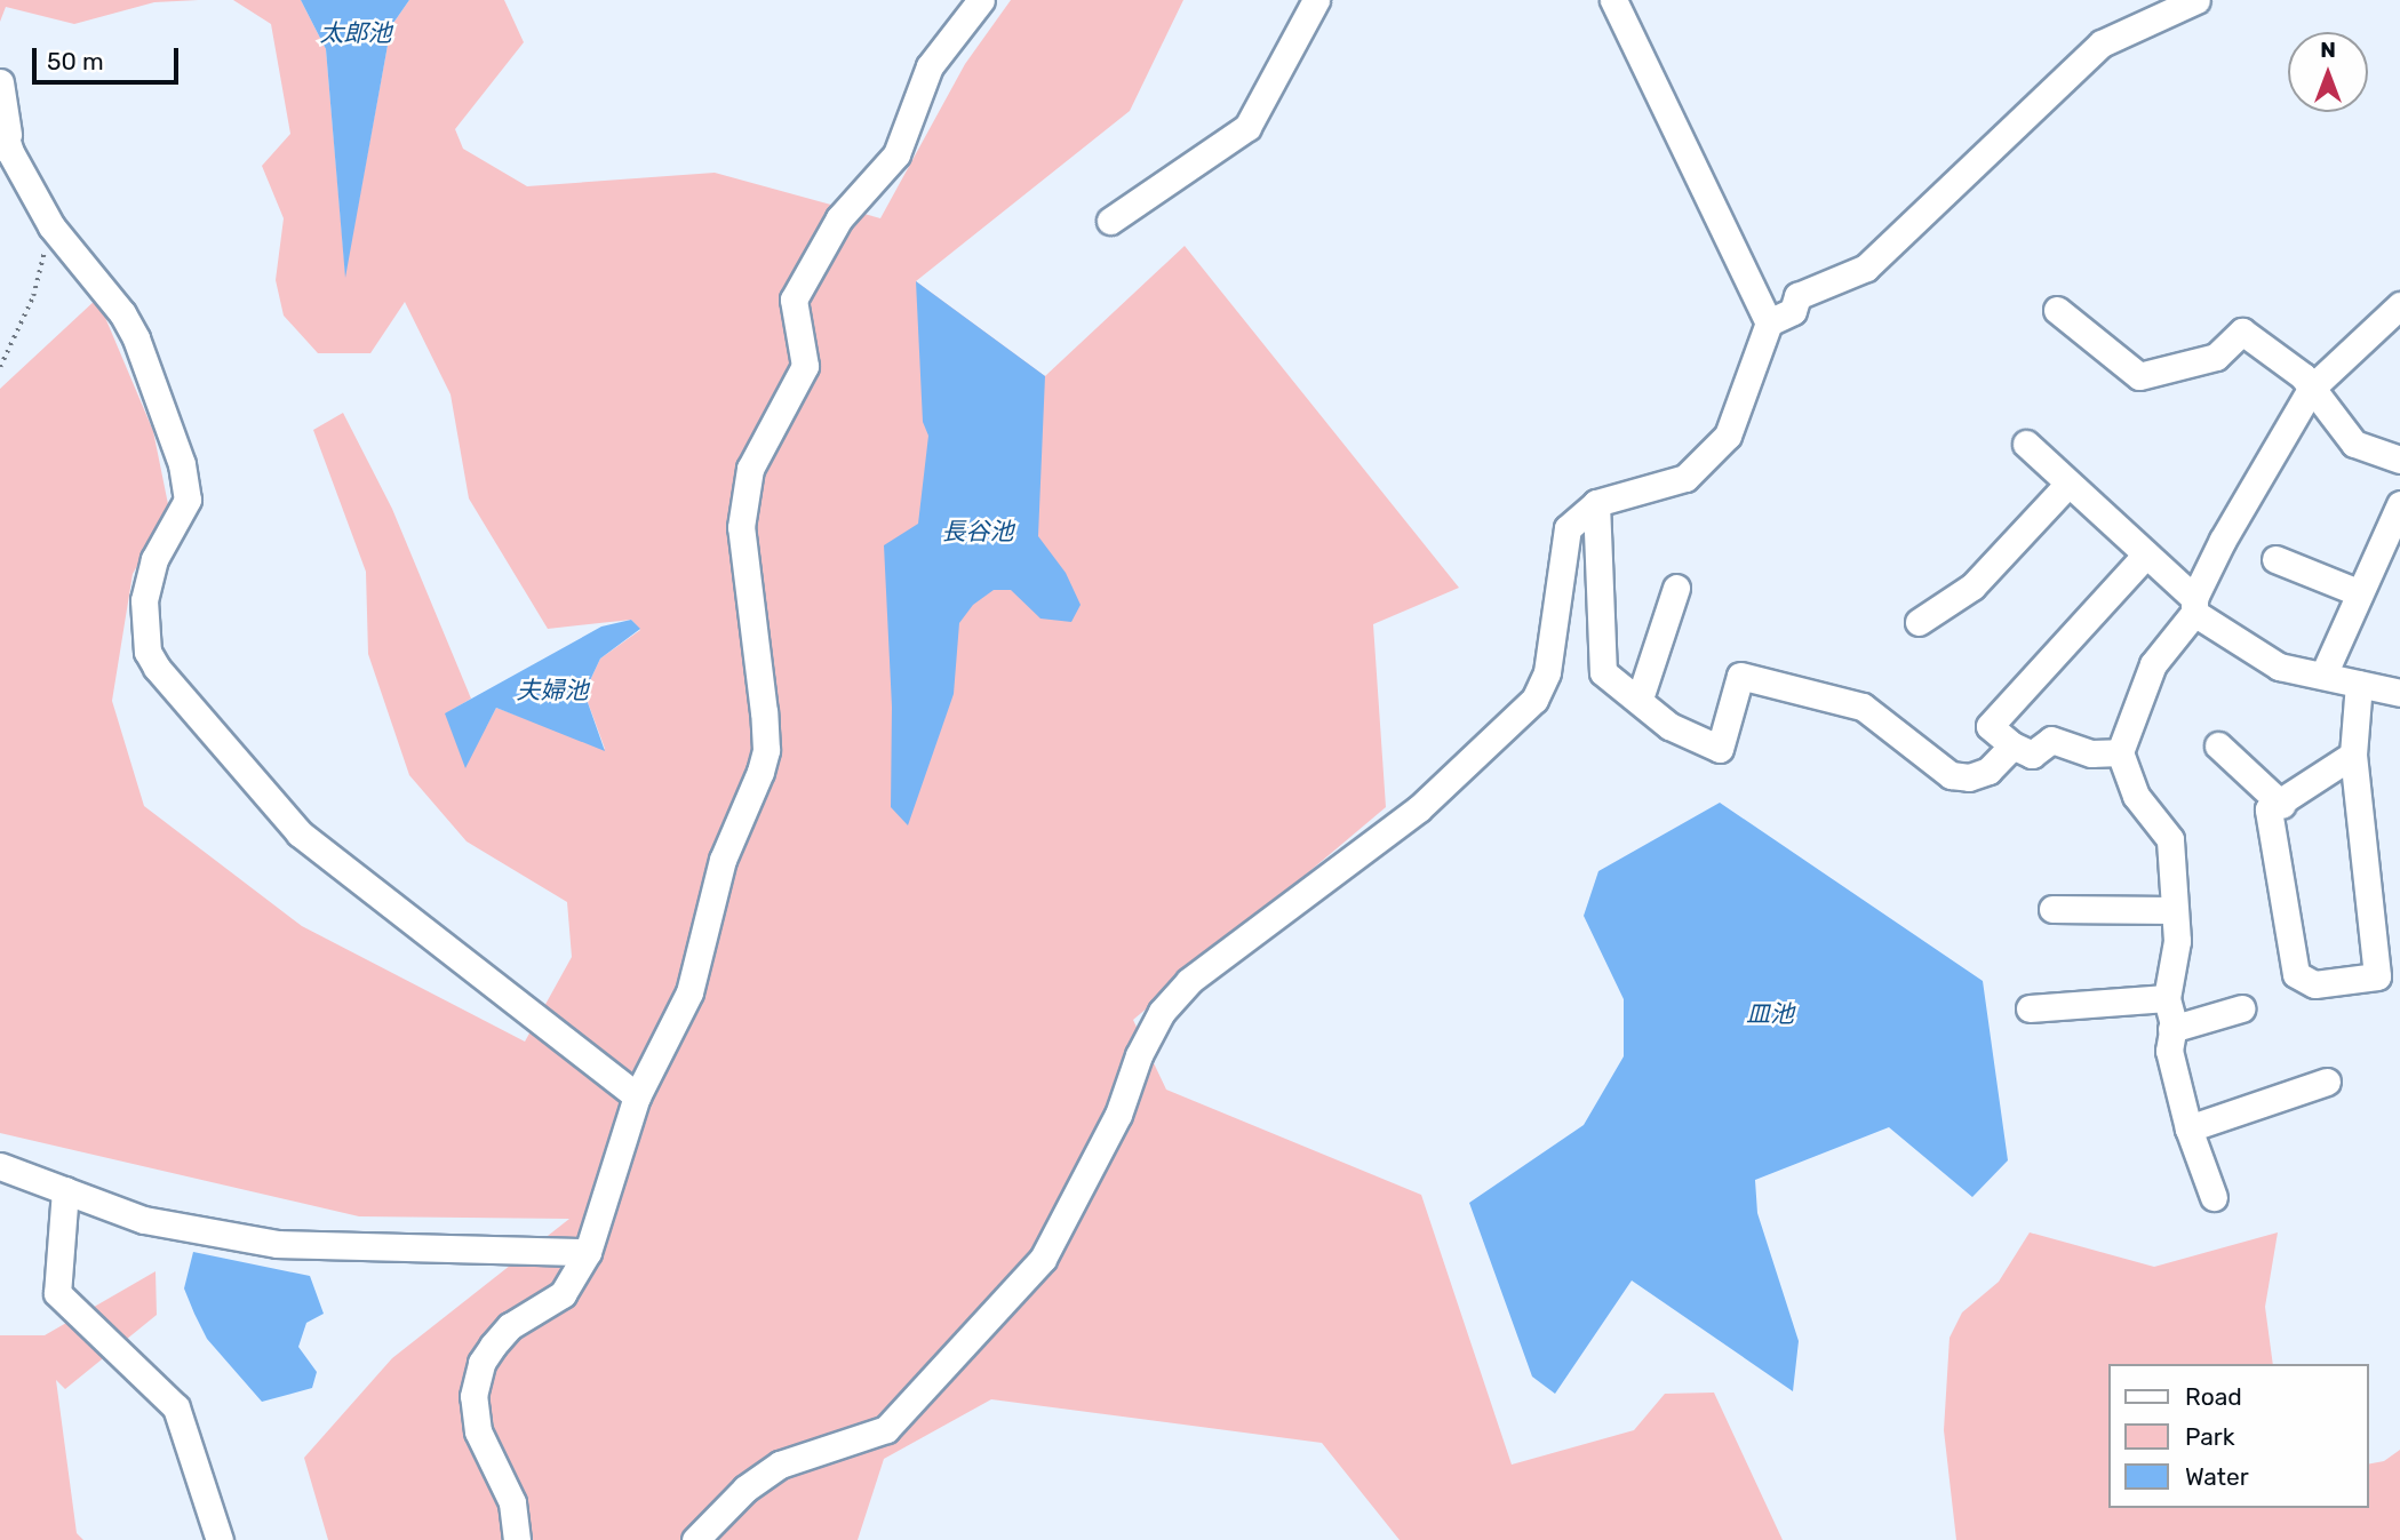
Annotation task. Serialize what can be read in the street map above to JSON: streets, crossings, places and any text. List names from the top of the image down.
{
  "water": [
    "太郎池",
    "長谷池",
    "夫婦池",
    "皿池"
  ],
  "legend": ["Road", "Park", "Water"],
  "scale_bar": "50 m",
  "north": "top"
}
